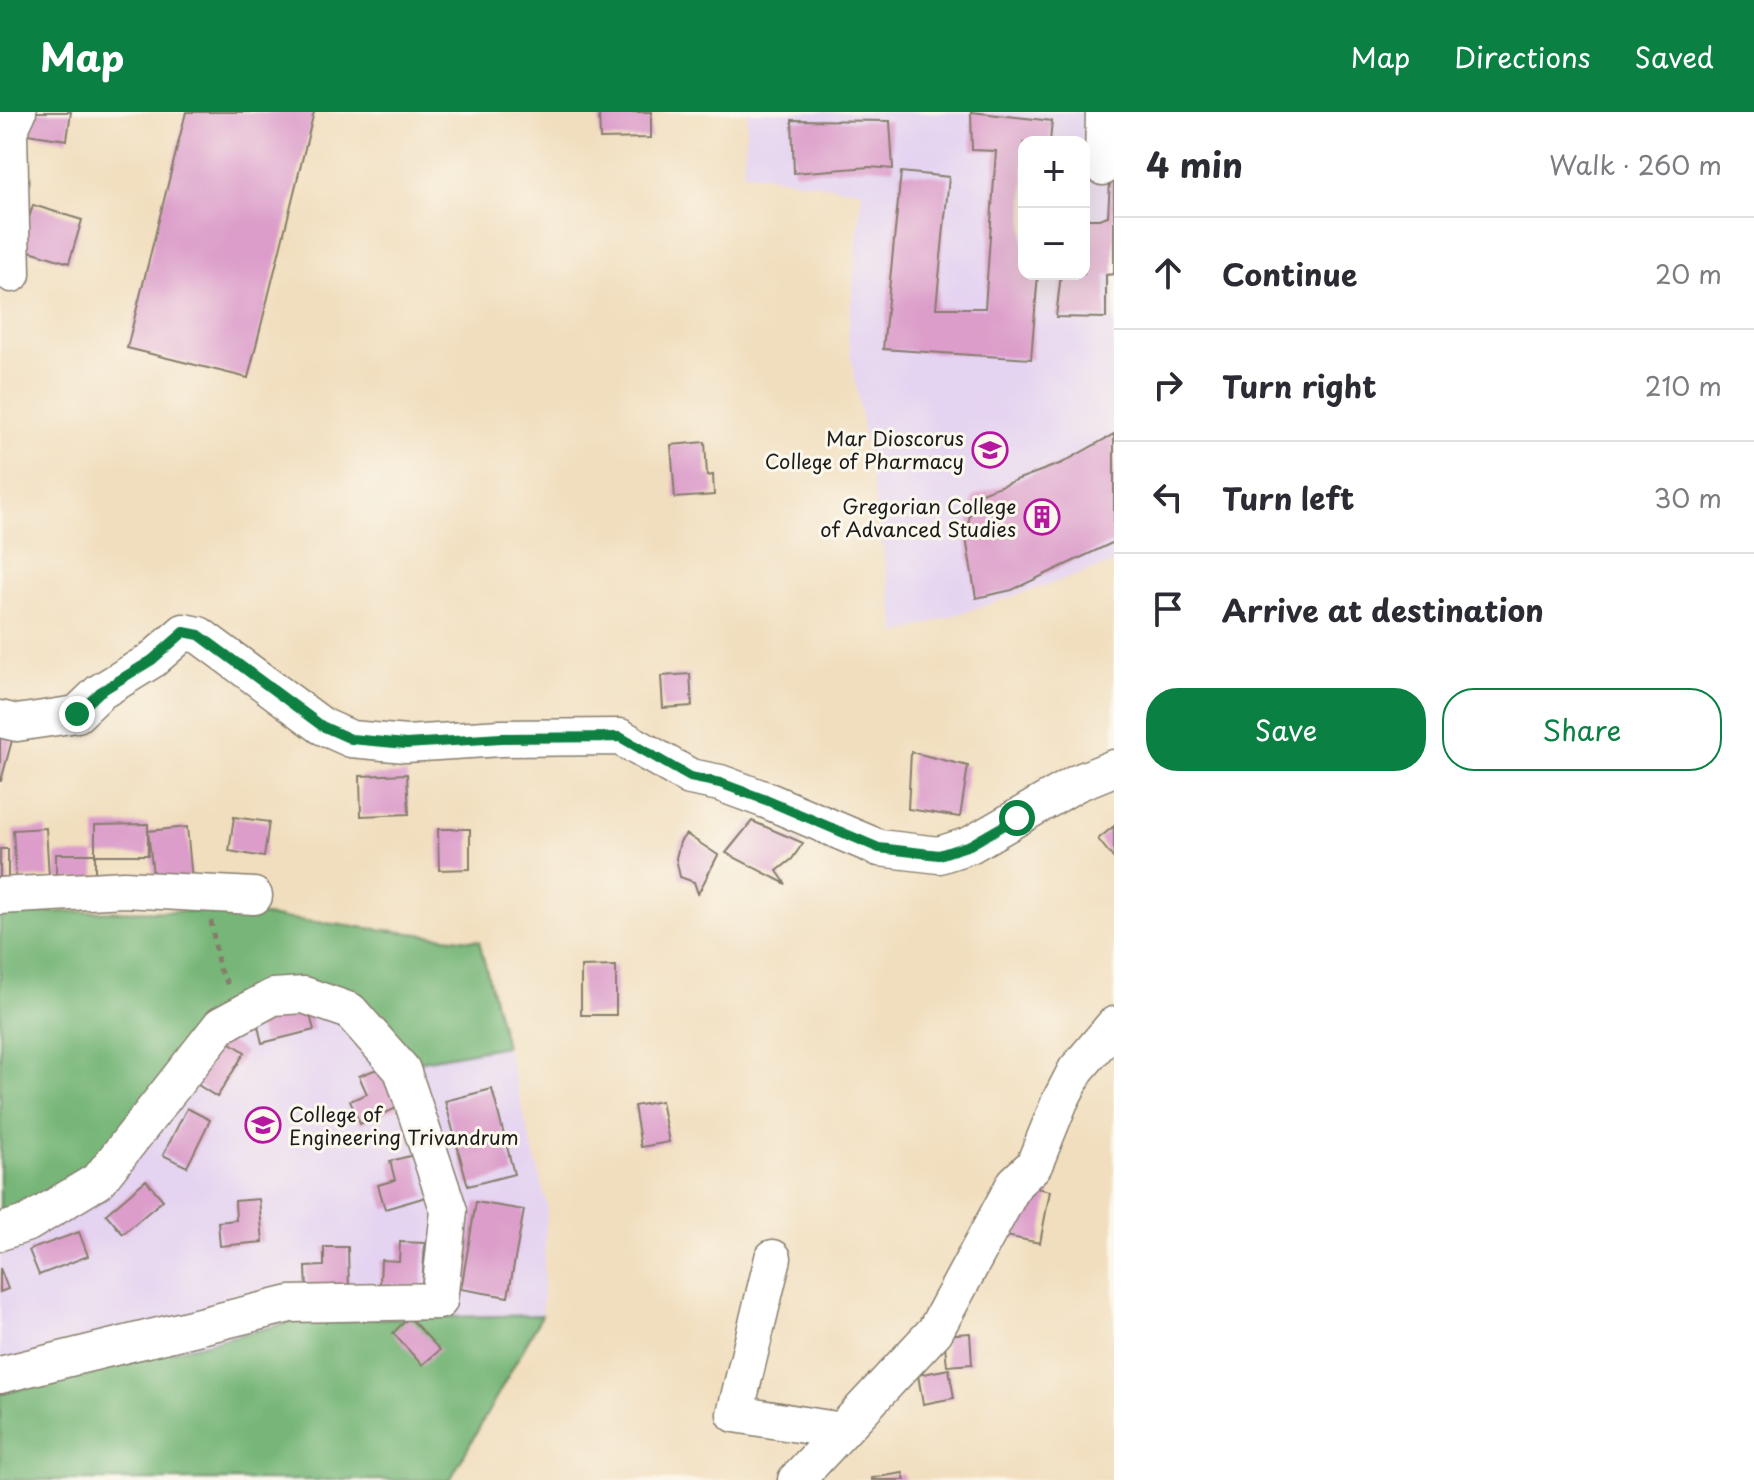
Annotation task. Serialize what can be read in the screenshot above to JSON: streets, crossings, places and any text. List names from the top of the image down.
{
  "places": {
    "school or university": ["Mar Dioscorus College of Pharmacy", "College of Engineering Trivandrum"],
    "building": ["Gregorian College of Advanced Studies"]
  },
  "page": {
    "header": "Map",
    "nav": ["Map", "Directions", "Saved"],
    "heading": ["4 min", "Walk · 260 m"],
    "map_buttons": ["+", "−"],
    "list": [
      ["Continue", "20 m"],
      ["Turn right", "210 m"],
      ["Turn left", "30 m"],
      "Arrive at destination"
    ],
    "buttons": ["Save", "Share"]
  }
}
